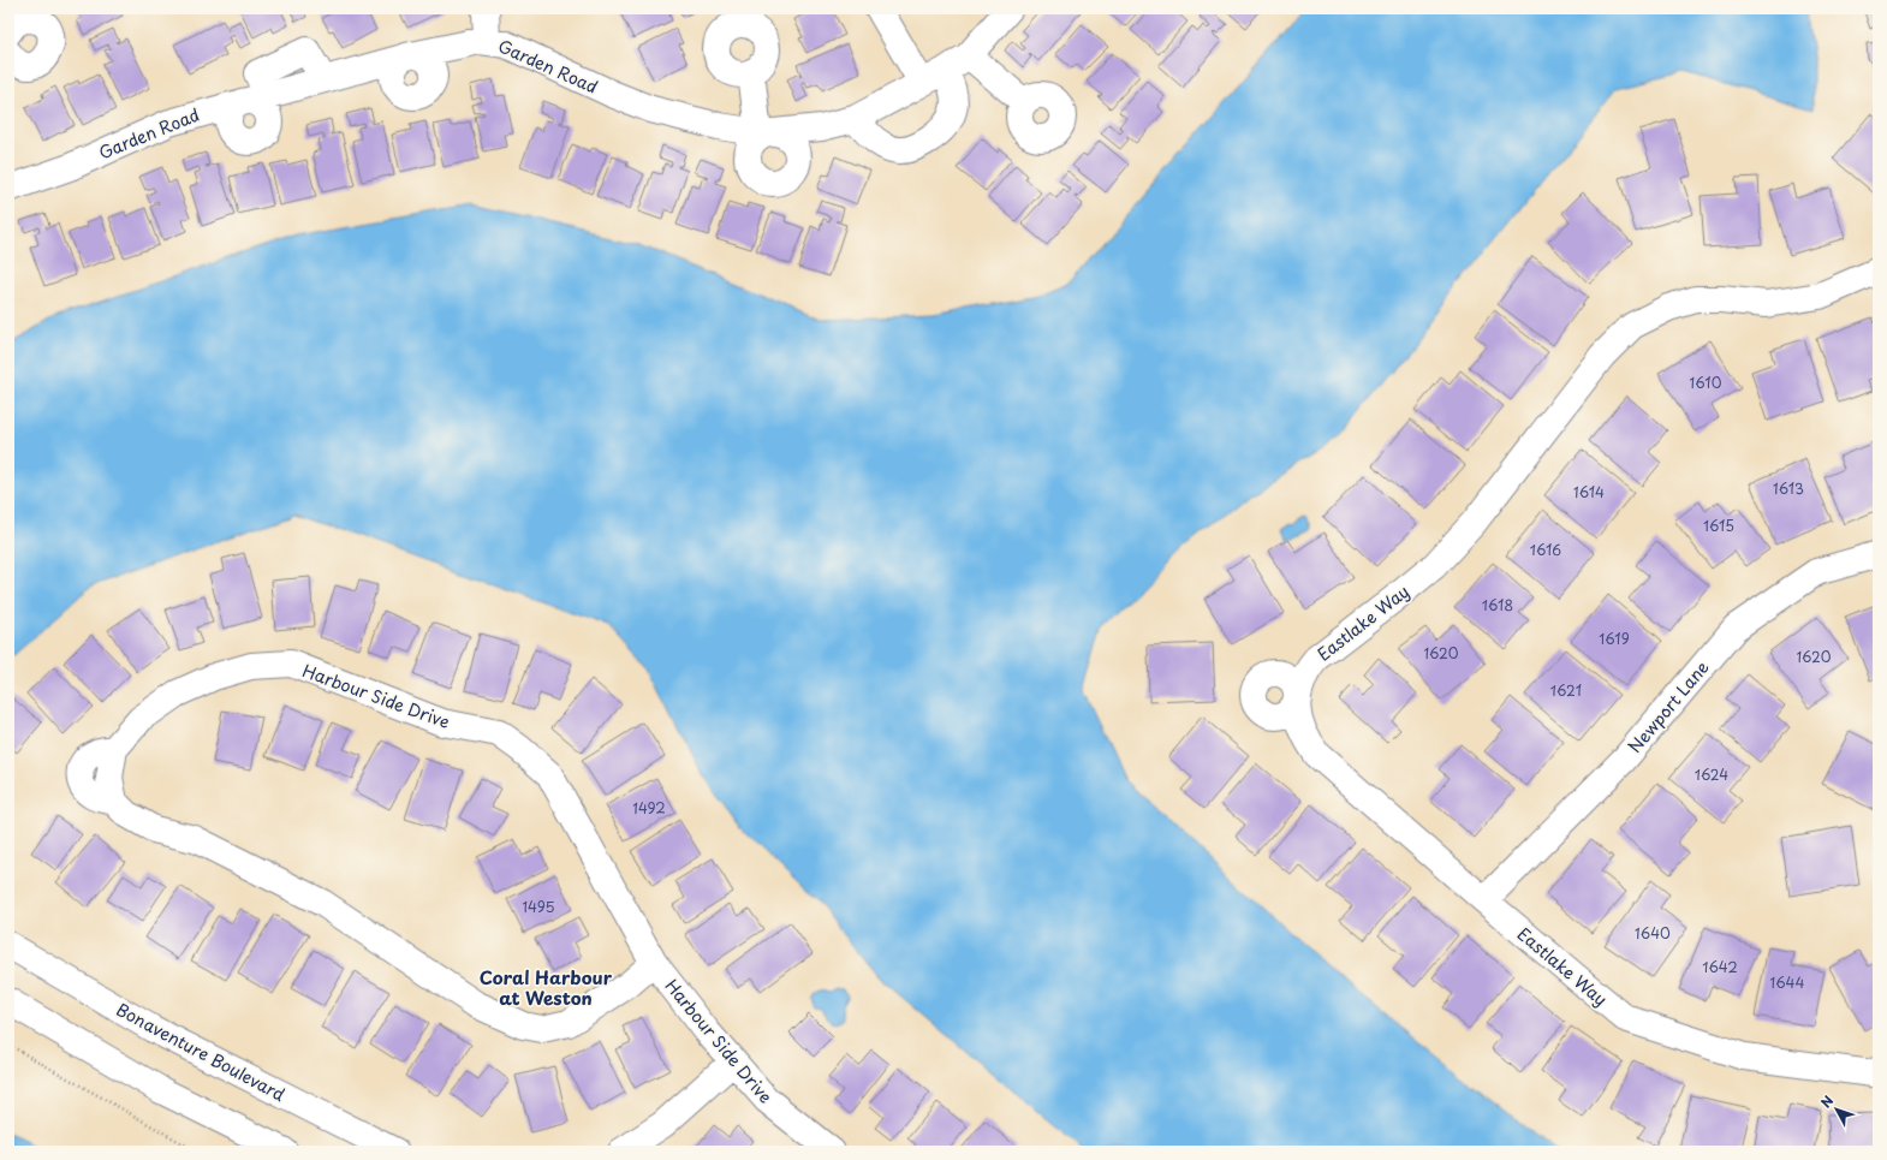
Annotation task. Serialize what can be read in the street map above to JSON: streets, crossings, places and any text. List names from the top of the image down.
{
  "streets": {
    "street": [
      "Garden Road",
      "Eastlake Way",
      "Harbour Side Drive",
      "Newport Lane",
      "Bonaventure Boulevard"
    ]
  },
  "crossings": [
    ["Eastlake Way", "Newport Lane"]
  ],
  "districts": ["Coral Harbour at Weston"],
  "house_numbers": [
    "1610",
    "1613",
    "1614",
    "1615",
    "1616",
    "1618",
    "1619",
    "1620",
    "1620",
    "1621",
    "1624",
    "1492",
    "1495",
    "1640",
    "1642",
    "1644"
  ],
  "north": "top left"
}
